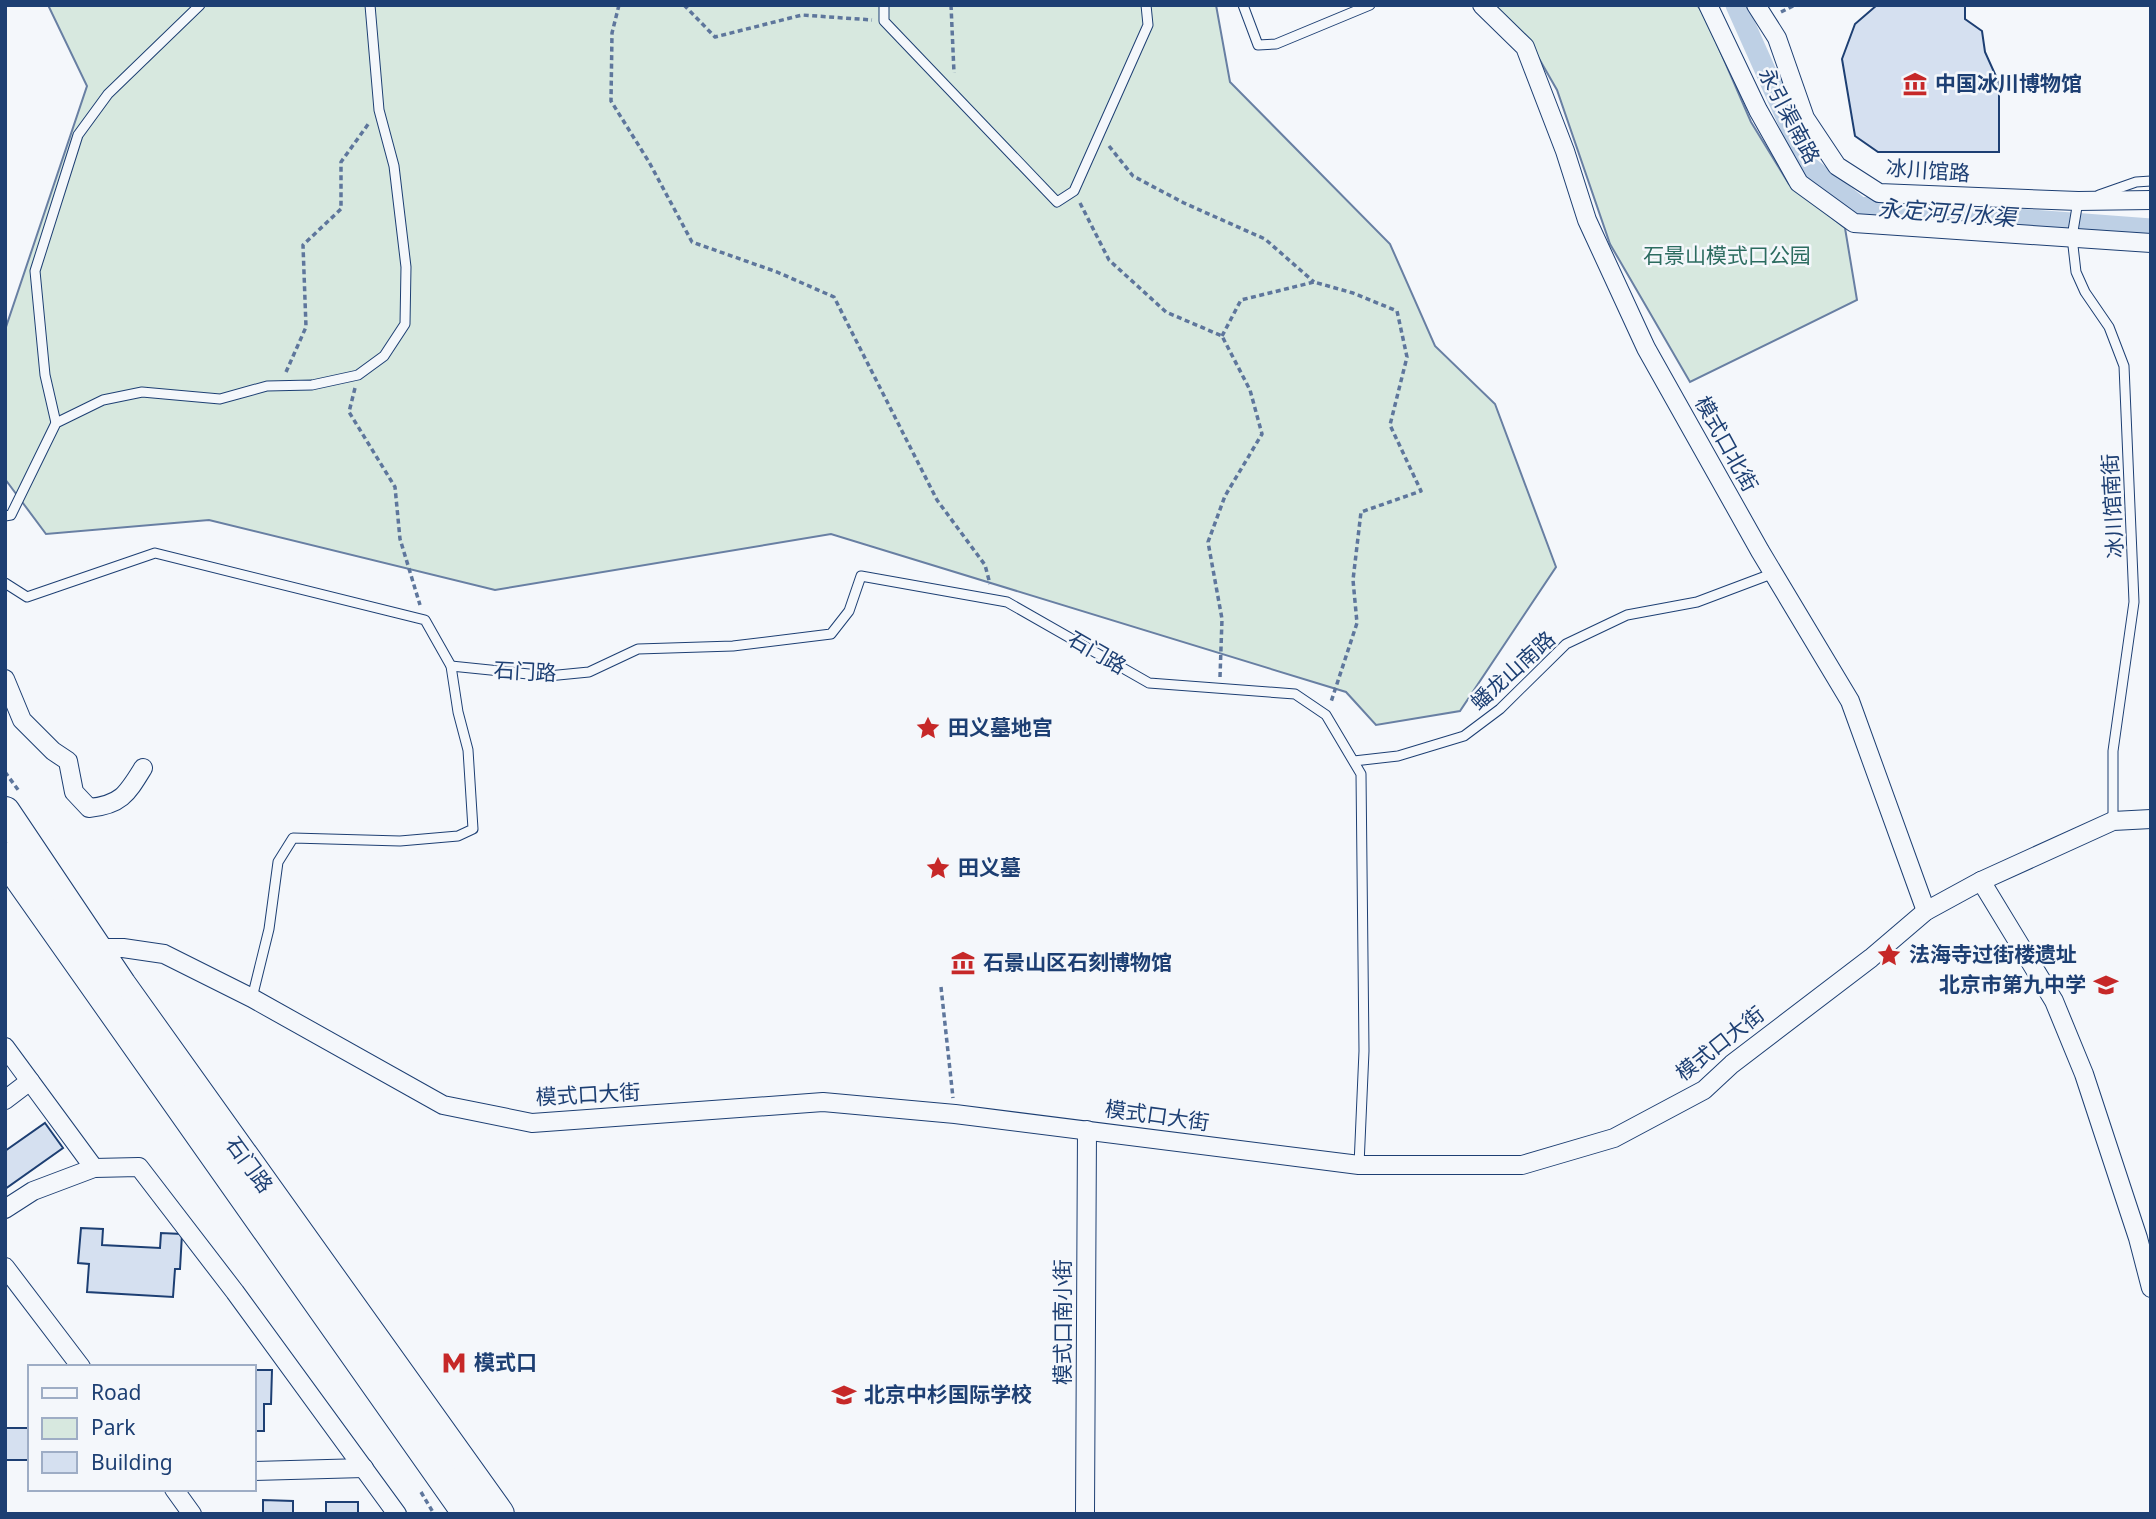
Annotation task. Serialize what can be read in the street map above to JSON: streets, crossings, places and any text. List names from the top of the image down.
{
  "streets": {
    "highway": ["石门路"],
    "street": [
      "永引渠南路",
      "冰川馆路",
      "模式口北街",
      "模式口大街",
      "模式口南小街"
    ],
    "lane": ["冰川馆南街", "蟠龙山南路"]
  },
  "crossings": [
    ["永引渠南路", "冰川馆南街"],
    ["冰川馆路", "冰川馆南街"],
    ["模式口北街", "蟠龙山南路"],
    ["模式口北街", "模式口大街"],
    ["冰川馆南街", "模式口大街"],
    ["石门路", "蟠龙山南路"],
    ["石门路", "模式口大街"],
    ["模式口大街", "模式口南小街"]
  ],
  "water": ["永定河引水渠"],
  "parks": ["石景山模式口公园"],
  "places": {
    "museum": ["中国冰川博物馆", "石景山区石刻博物馆"],
    "place": ["田义墓地宫", "田义墓", "法海寺过街楼遗址"],
    "school or university": ["北京市第九中学", "北京中杉国际学校"],
    "metro station": ["模式口"]
  },
  "legend": ["Road", "Park", "Building"]
}
